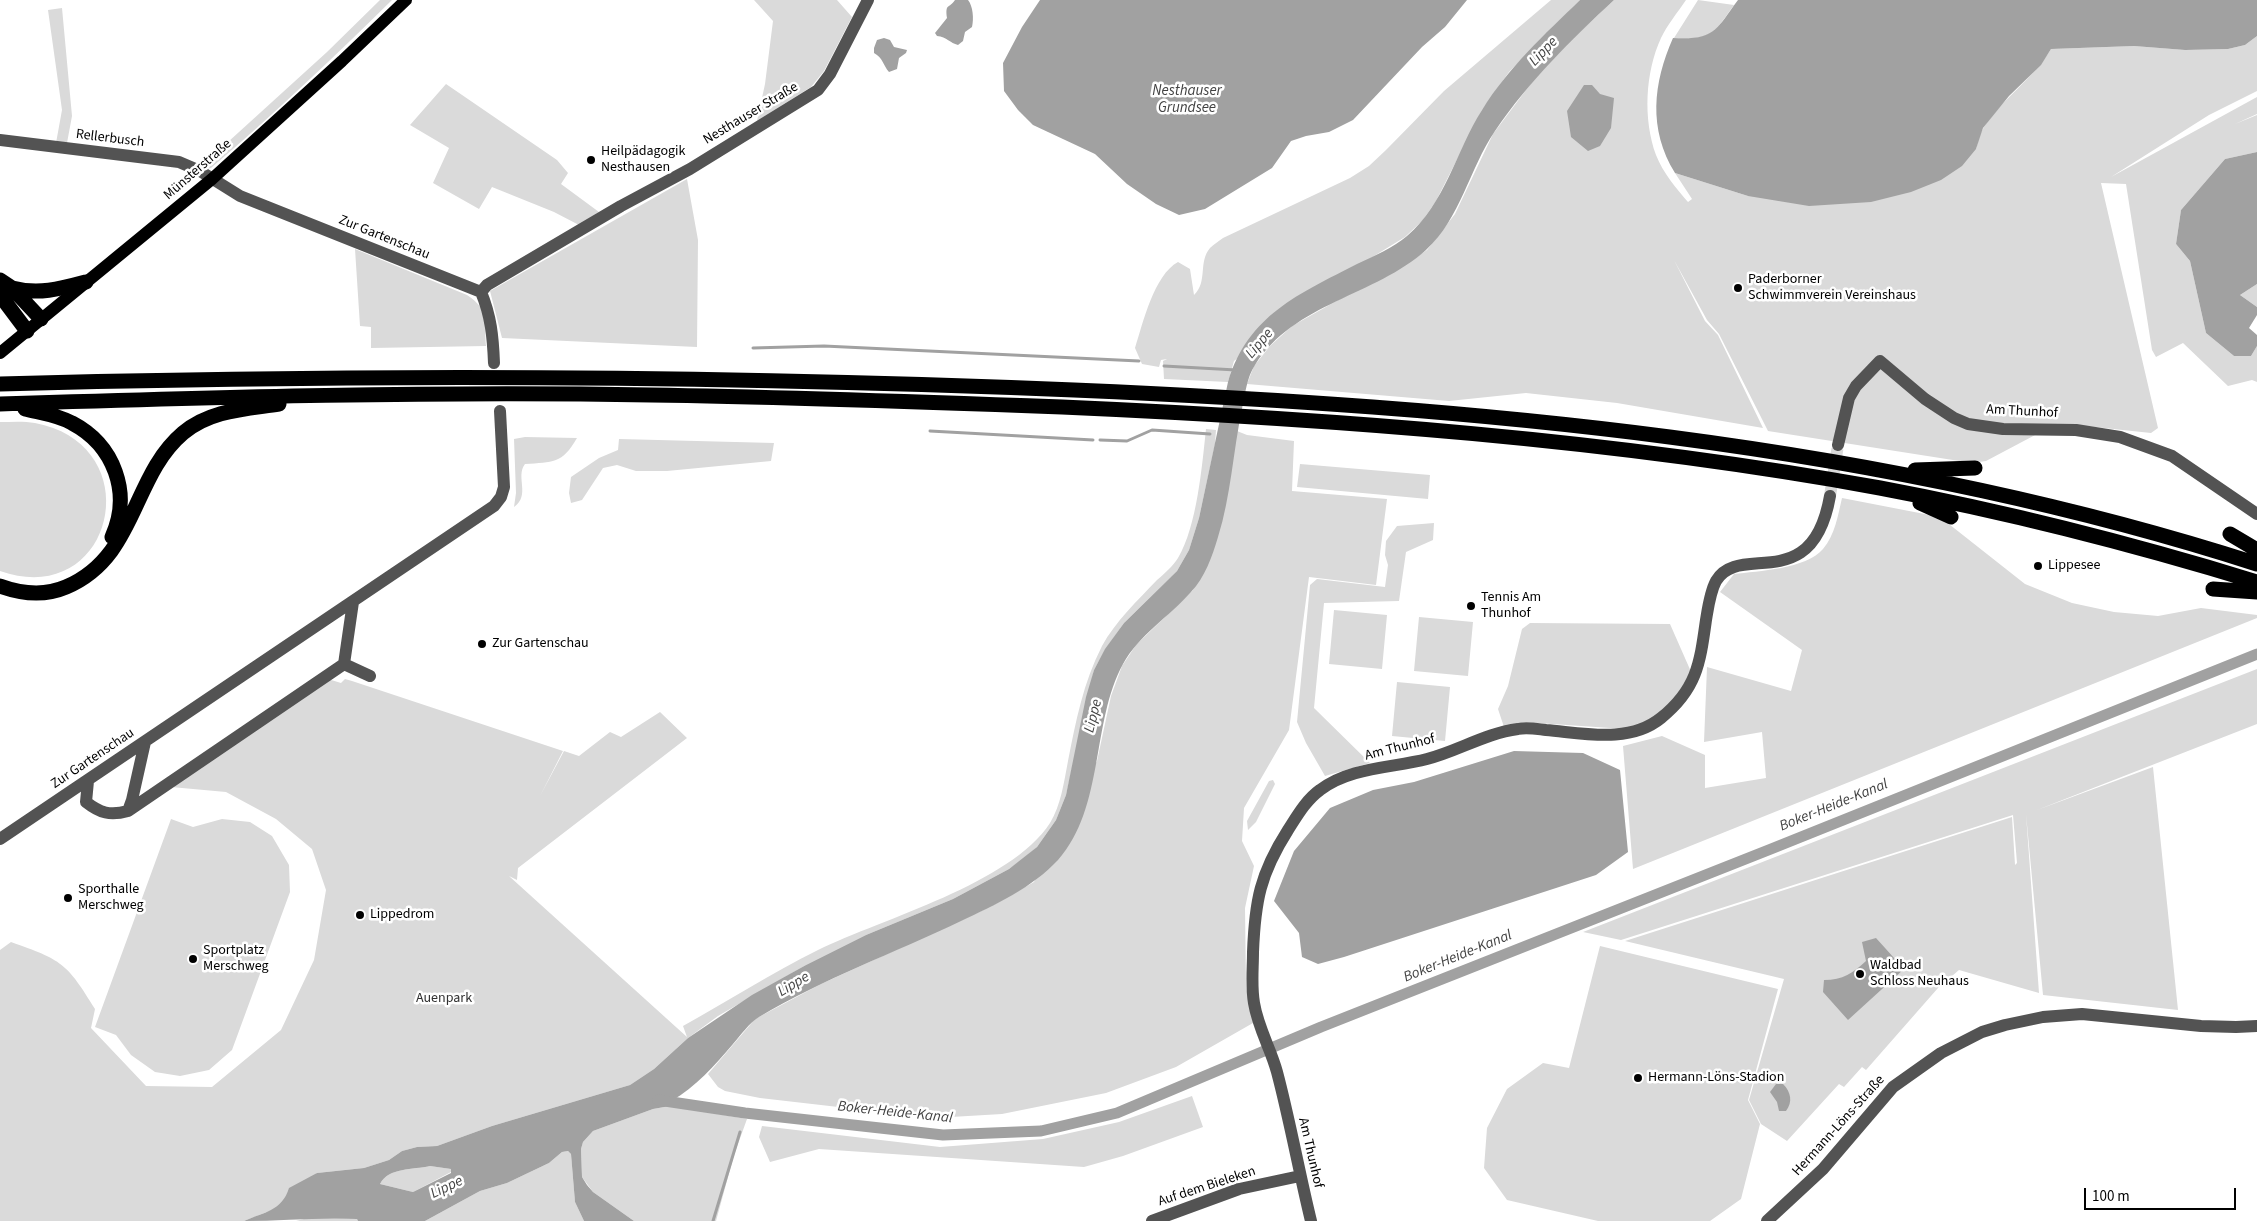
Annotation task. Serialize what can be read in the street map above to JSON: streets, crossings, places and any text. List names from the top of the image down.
{
  "streets": {
    "main road": ["Münsterstraße"],
    "street": [
      "Nesthauser Straße",
      "Rellerbusch",
      "Zur Gartenschau",
      "Am Thunhof",
      "Hermann-Löns-Straße",
      "Auf dem Bieleken"
    ]
  },
  "crossings": [
    ["Nesthauser Straße", "Zur Gartenschau"],
    ["Rellerbusch", "Münsterstraße"],
    ["Rellerbusch", "Zur Gartenschau"],
    ["Münsterstraße", "Zur Gartenschau"],
    ["Am Thunhof", "Auf dem Bieleken"]
  ],
  "water": ["Lippe", "Nesthauser Grundsee", "Boker-Heide-Kanal"],
  "parks": ["Auenpark"],
  "places": [
    "Heilpädagogik Nesthausen",
    "Paderborner Schwimmverein Vereinshaus",
    "Lippesee",
    "Tennis Am Thunhof",
    "Zur Gartenschau",
    "Sporthalle Merschweg",
    "Lippedrom",
    "Sportplatz Merschweg",
    "Waldbad Schloss Neuhaus",
    "Hermann-Löns-Stadion"
  ],
  "scale_bar": "100 m"
}
